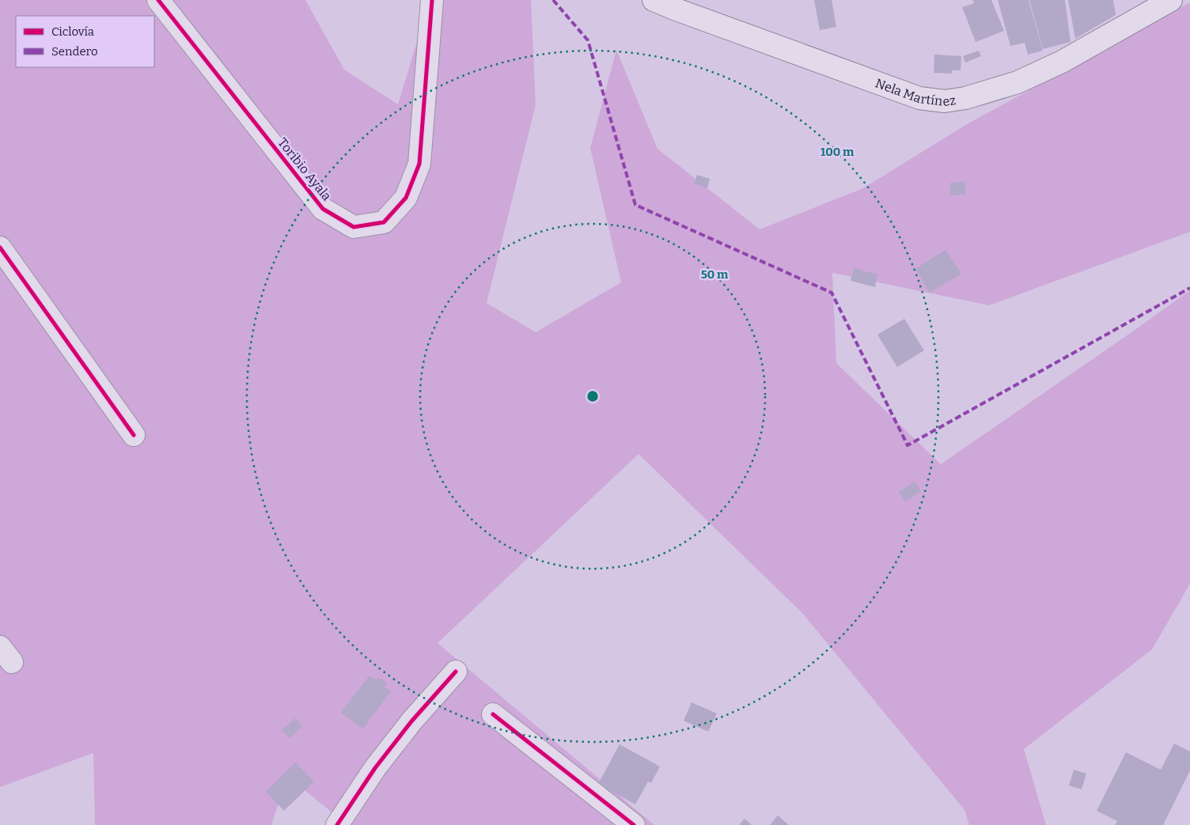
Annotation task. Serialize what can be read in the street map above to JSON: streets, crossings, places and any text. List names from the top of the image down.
{
  "streets": {
    "street": ["Nela Martínez", "Toribio Ayala"]
  },
  "legend": ["Ciclovía", "Sendero"],
  "rings": ["100 m", "50 m"]
}
